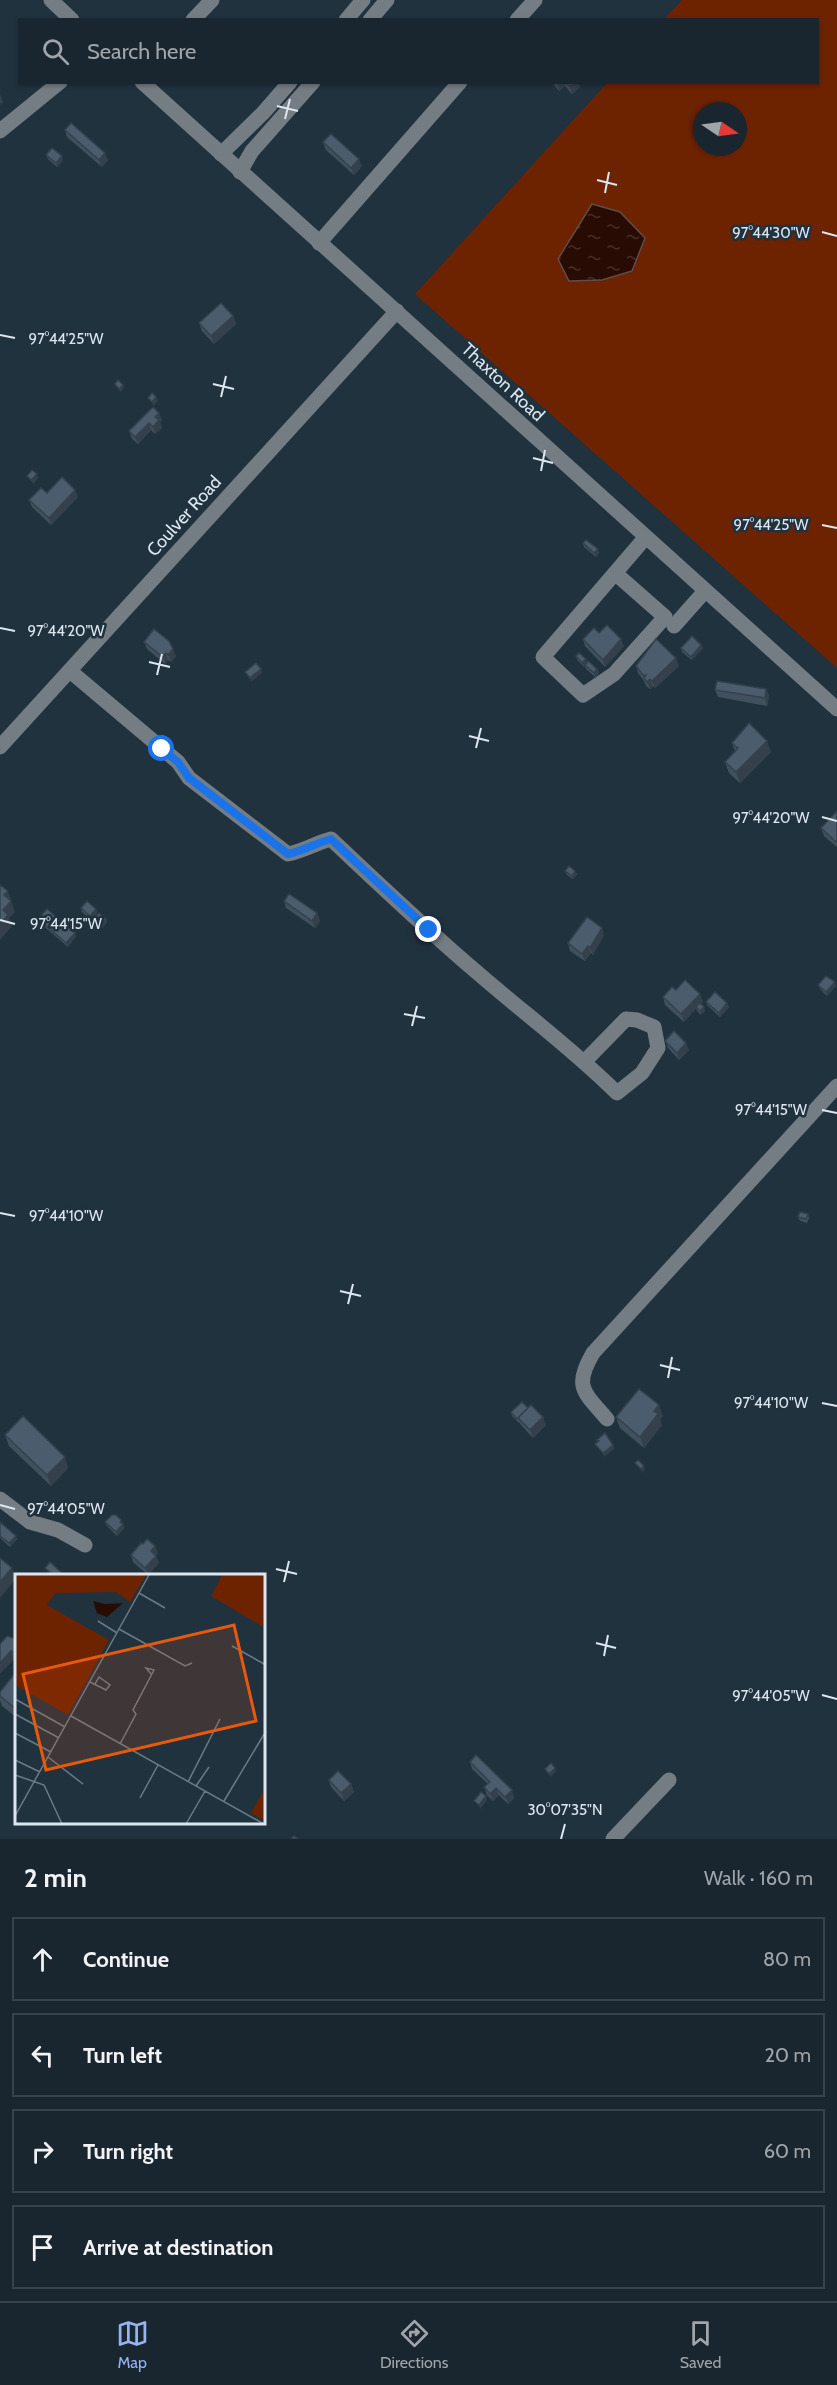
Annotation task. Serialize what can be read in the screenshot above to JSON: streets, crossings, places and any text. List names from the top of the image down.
{
  "streets": {
    "street": ["Thaxton Road", "Coulver Road"]
  },
  "crossings": [
    ["Thaxton Road", "Coulver Road"]
  ],
  "north": "right",
  "page": {
    "search": "Search here",
    "heading": ["2 min", "Walk · 160 m"],
    "list": [
      ["Continue", "80 m"],
      ["Turn left", "20 m"],
      ["Turn right", "60 m"],
      "Arrive at destination"
    ],
    "nav": ["Map", "Directions", "Saved"]
  },
  "coordinates": [
    "97°44'30\"W",
    "97°44'25\"W",
    "97°44'20\"W",
    "97°44'15\"W",
    "97°44'10\"W",
    "97°44'05\"W",
    "30°07'35\"N"
  ]
}
